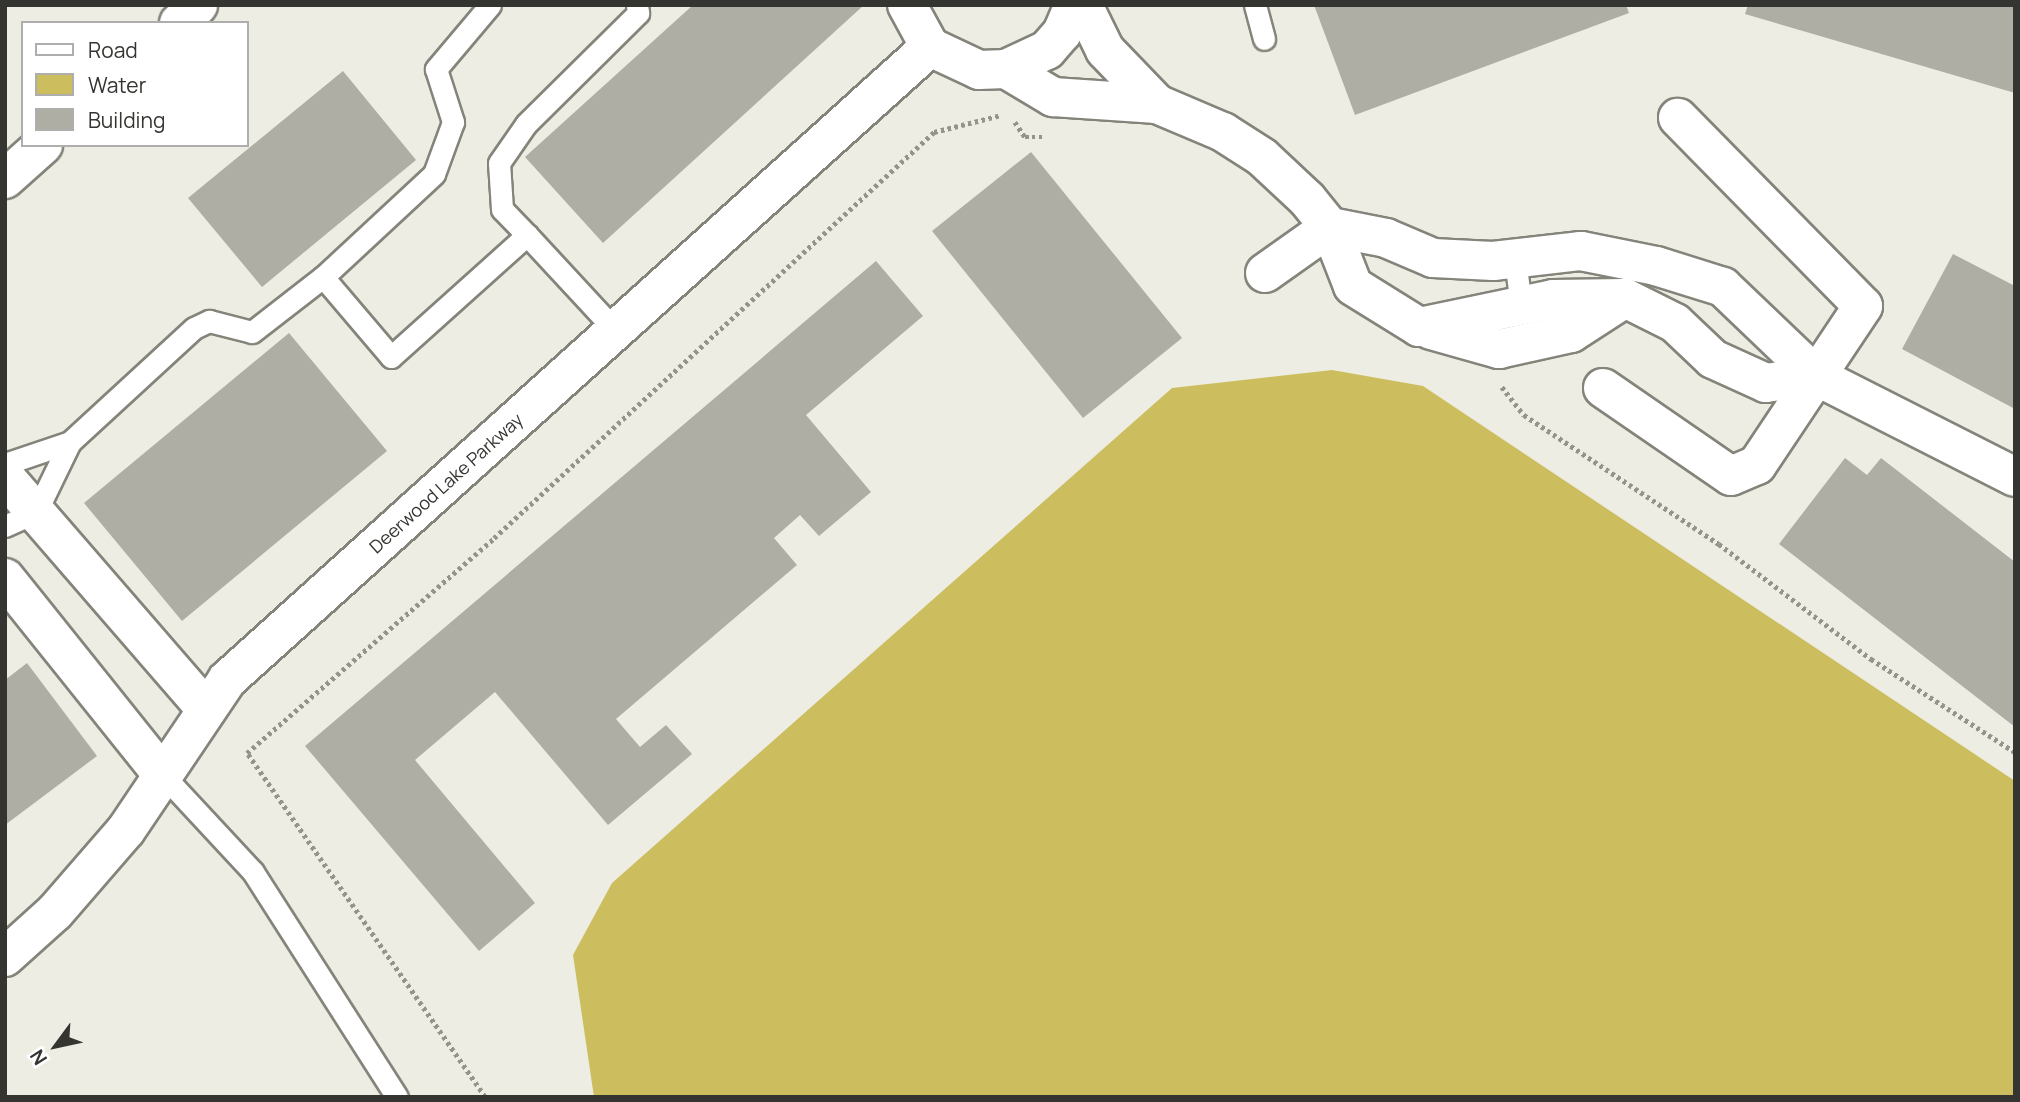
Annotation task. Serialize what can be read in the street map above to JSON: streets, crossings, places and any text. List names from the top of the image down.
{
  "streets": {
    "main road": ["Deerwood Lake Parkway"]
  },
  "legend": ["Road", "Water", "Building"],
  "north": "bottom left"
}
